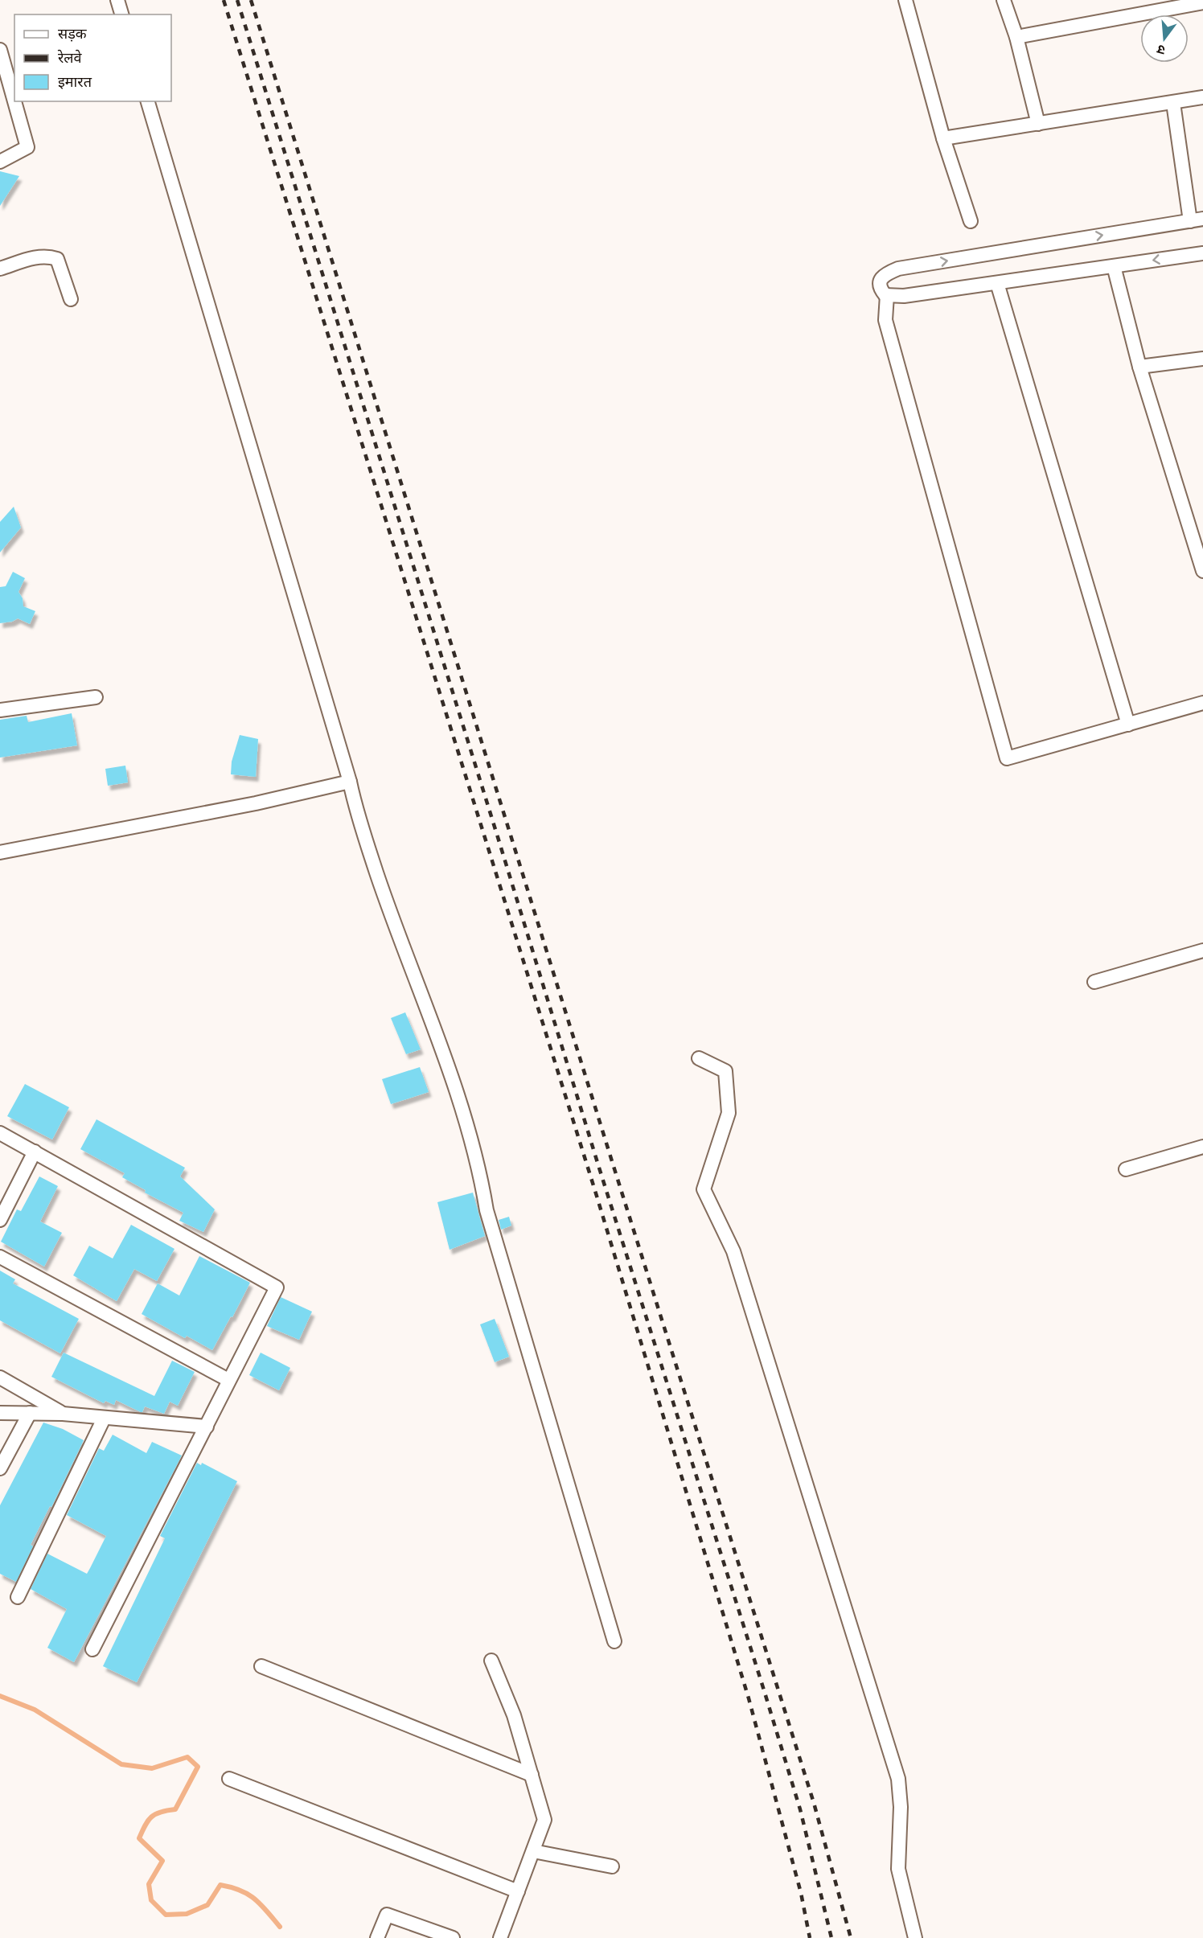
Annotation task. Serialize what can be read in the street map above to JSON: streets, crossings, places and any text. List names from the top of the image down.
{
  "legend": ["सड़क", "रेलवे", "इमारत"],
  "north": "bottom"
}
